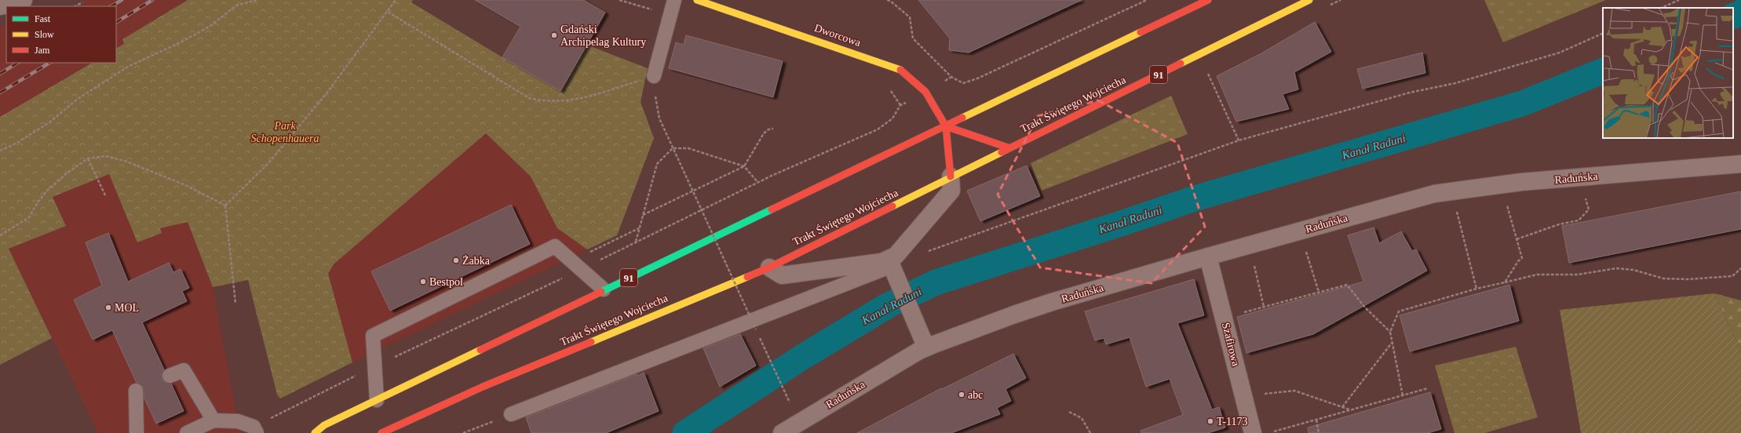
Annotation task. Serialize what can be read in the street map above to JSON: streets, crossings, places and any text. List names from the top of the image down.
{
  "streets": {
    "main road": ["Dworcowa", "91", "Trakt Świętego Wojciecha"],
    "street": ["Raduńska", "Szafirowa"]
  },
  "crossings": [
    ["Dworcowa", "91"],
    ["Dworcowa", "Trakt Świętego Wojciecha"],
    ["Raduńska", "Szafirowa"]
  ],
  "water": ["Kanał Raduni"],
  "parks": ["Park Schopenhauera"],
  "places": [
    "Gdański Archipelag Kultury",
    "Żabka",
    "Bestpol",
    "MOL",
    "abc",
    "T-1173"
  ],
  "legend": ["Fast", "Slow", "Jam"]
}
